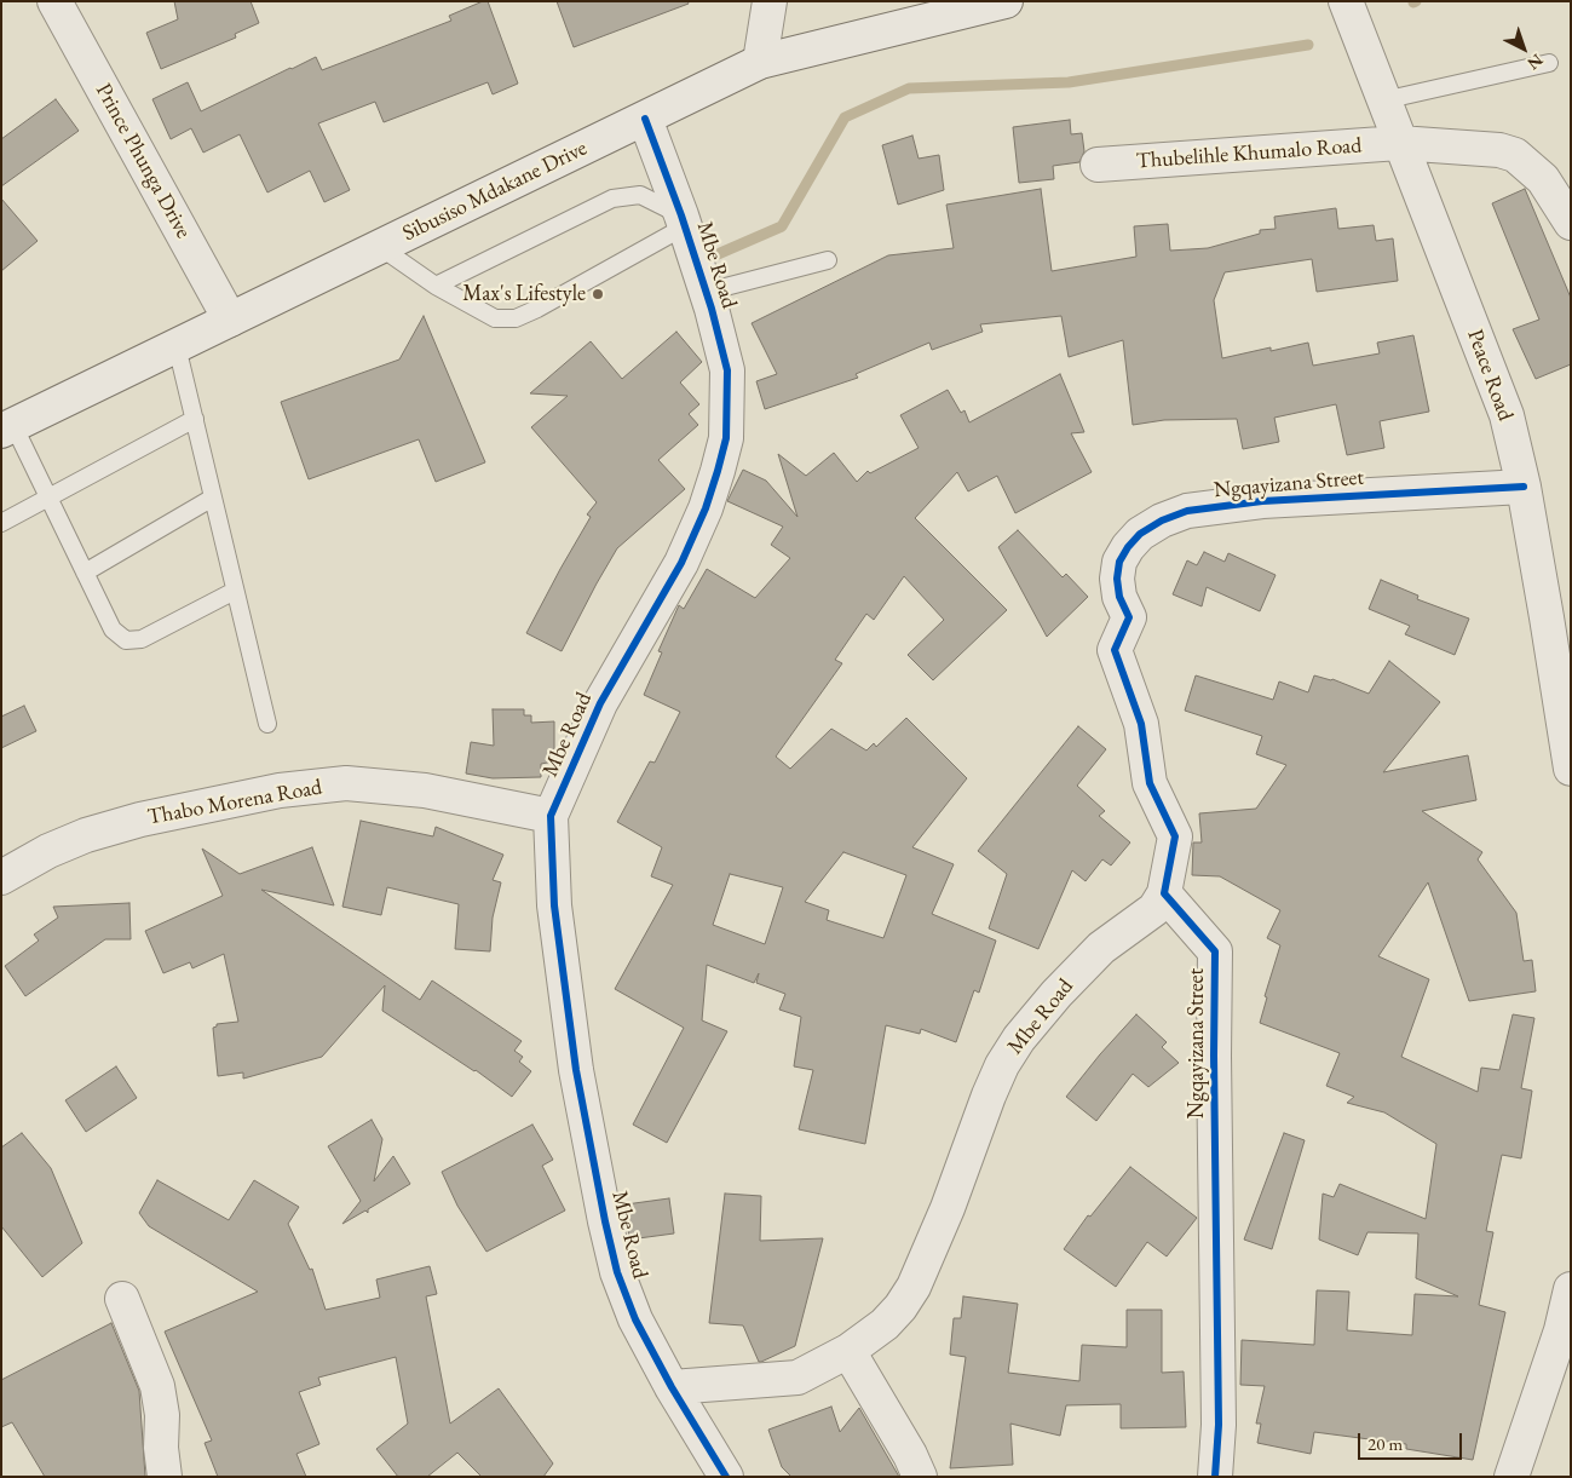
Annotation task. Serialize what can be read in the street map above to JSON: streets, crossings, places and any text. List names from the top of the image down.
{
  "streets": {
    "street": [
      "Thubelihle Khumalo Road",
      "Prince Phunga Drive",
      "Sibusiso Mdakane Drive",
      "Mbe Road",
      "Peace Road",
      "Ngqayizana Street",
      "Thabo Morena Road"
    ]
  },
  "crossings": [
    ["Thubelihle Khumalo Road", "Peace Road"],
    ["Prince Phunga Drive", "Sibusiso Mdakane Drive"],
    ["Sibusiso Mdakane Drive", "Mbe Road"],
    ["Mbe Road", "Ngqayizana Street"],
    ["Mbe Road", "Thabo Morena Road"],
    ["Peace Road", "Ngqayizana Street"]
  ],
  "places": ["Max's Lifestyle"],
  "scale_bar": "20 m",
  "north": "bottom right"
}
